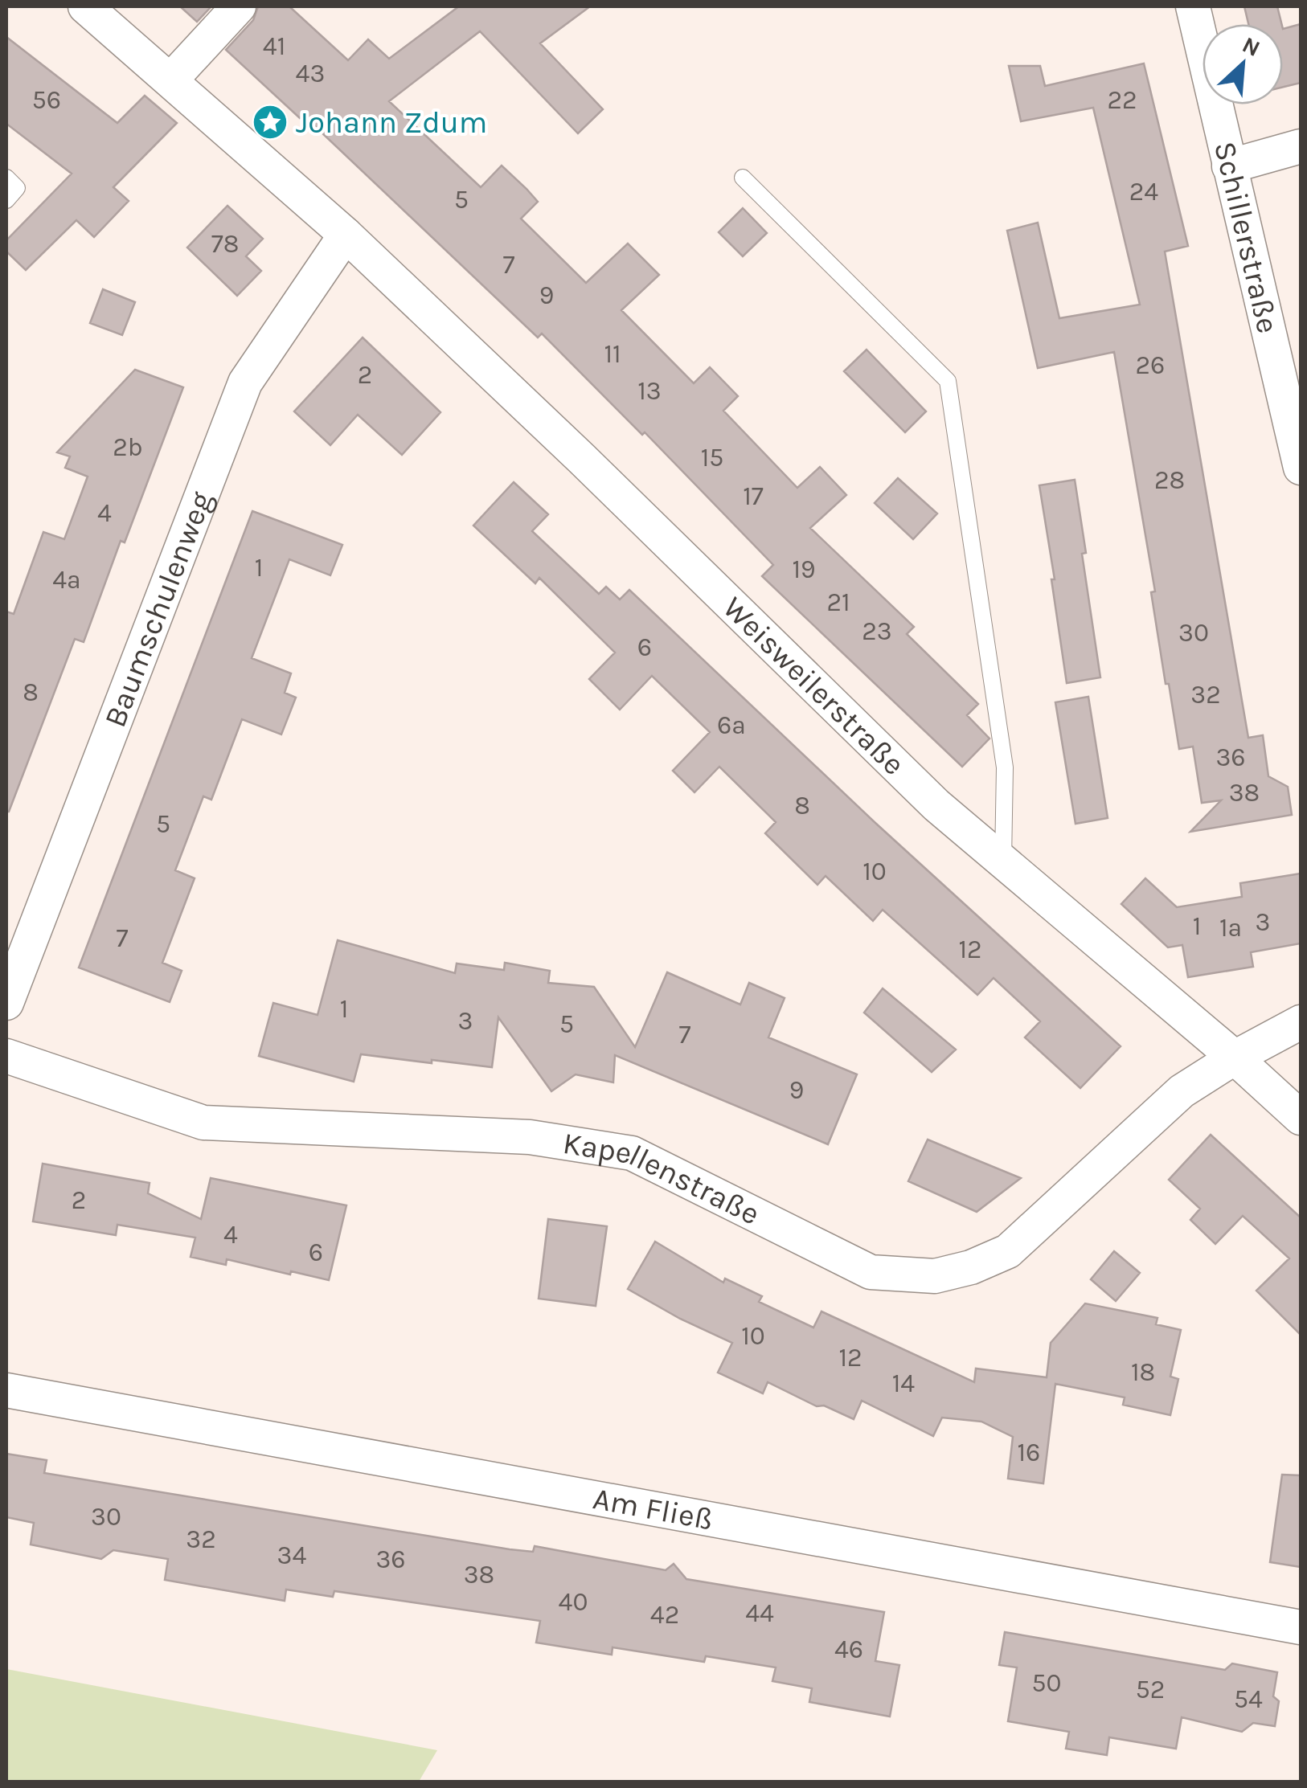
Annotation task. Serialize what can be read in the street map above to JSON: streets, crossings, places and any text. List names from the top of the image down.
{
  "streets": {
    "street": [
      "Schillerstraße",
      "Baumschulenweg",
      "Weisweilerstraße",
      "Kapellenstraße",
      "Am Fließ"
    ]
  },
  "crossings": [
    ["Baumschulenweg", "Weisweilerstraße"],
    ["Weisweilerstraße", "Kapellenstraße"]
  ],
  "places": {
    "place": ["Johann Zdum"]
  },
  "house_numbers": [
    "41",
    "43",
    "56",
    "22",
    "24",
    "5",
    "78",
    "7",
    "9",
    "11",
    "26",
    "2",
    "13",
    "2b",
    "15",
    "28",
    "17",
    "4",
    "1",
    "19",
    "4a",
    "21",
    "23",
    "30",
    "6",
    "8",
    "32",
    "6a",
    "36",
    "38",
    "8",
    "5",
    "10",
    "3",
    "1",
    "1a",
    "7",
    "12",
    "1",
    "3",
    "5",
    "7",
    "9",
    "2",
    "4",
    "6",
    "10",
    "12",
    "18",
    "14",
    "16",
    "30",
    "32",
    "34",
    "36",
    "38",
    "40",
    "44",
    "42",
    "46",
    "50",
    "52",
    "54"
  ],
  "north": "top right"
}
